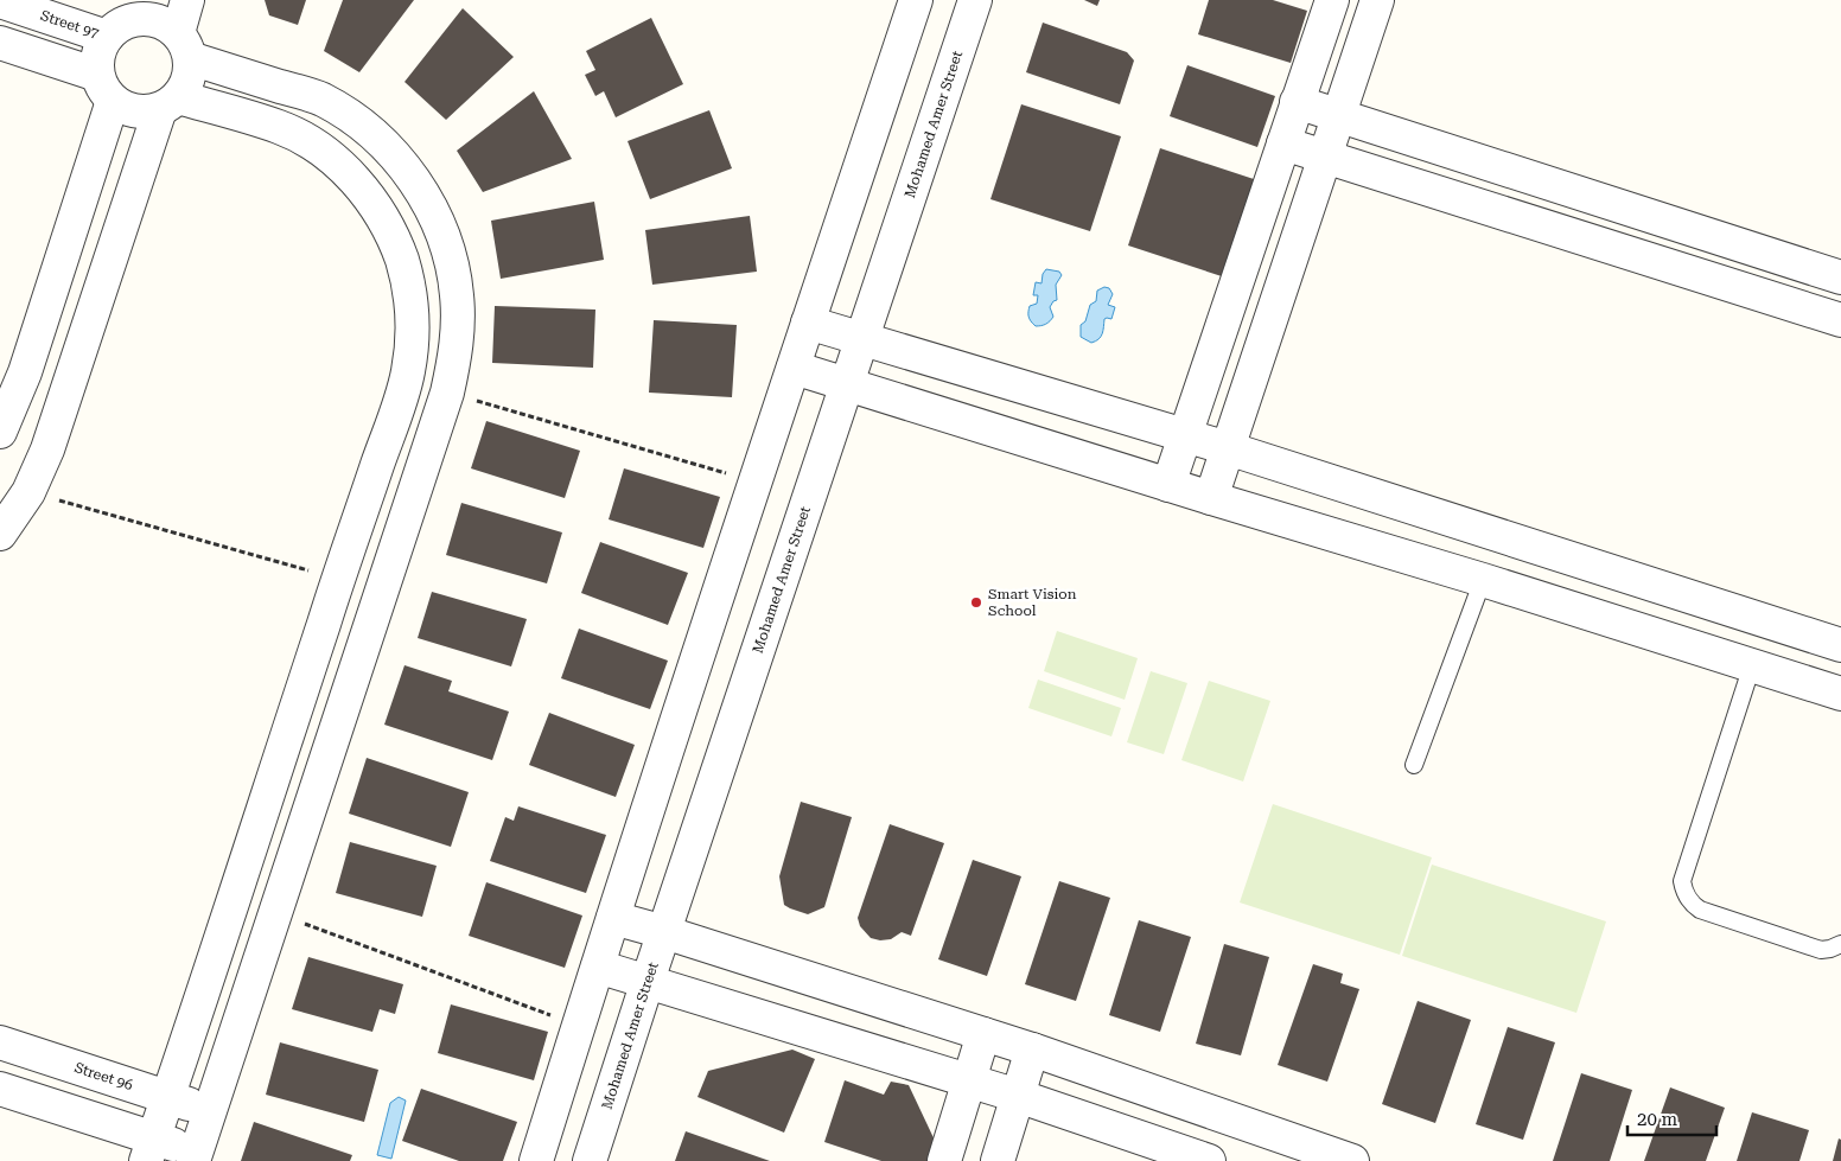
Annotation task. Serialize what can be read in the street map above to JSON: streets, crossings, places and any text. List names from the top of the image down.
{
  "streets": {
    "street": ["Street 97", "Mohamed Amer Street", "Street 96"]
  },
  "places": ["Smart Vision School"],
  "scale_bar": "20 m"
}
